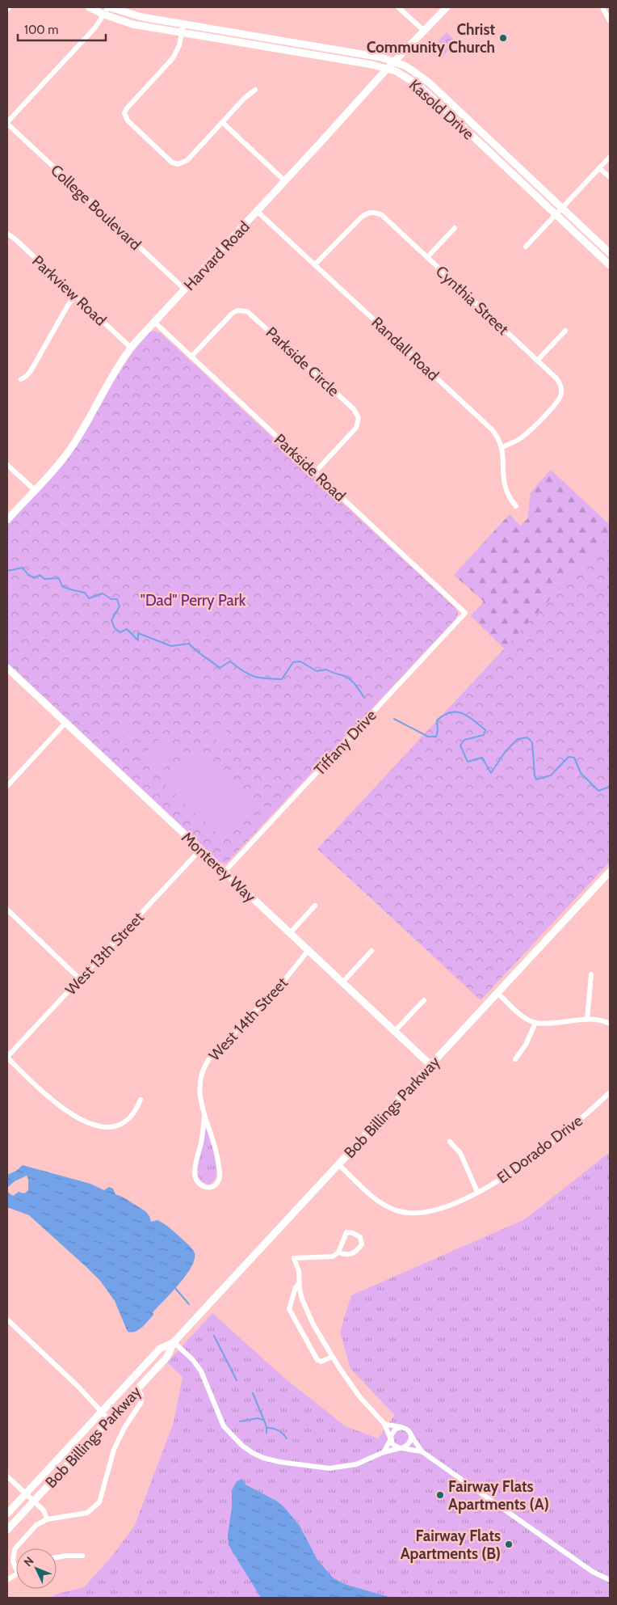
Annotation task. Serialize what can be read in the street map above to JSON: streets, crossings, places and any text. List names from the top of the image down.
{
  "streets": {
    "main road": [
      "Kasold Drive",
      "Harvard Road",
      "Monterey Way",
      "Bob Billings Parkway"
    ],
    "street": [
      "College Boulevard",
      "Parkview Road",
      "Cynthia Street",
      "Randall Road",
      "Parkside Circle",
      "Parkside Road",
      "Tiffany Drive",
      "West 13th Street",
      "West 14th Street",
      "El Dorado Drive"
    ]
  },
  "crossings": [
    ["Kasold Drive", "Harvard Road"],
    ["College Boulevard", "Harvard Road"],
    ["Harvard Road", "Parkview Road"],
    ["Harvard Road", "Randall Road"],
    ["Harvard Road", "Parkside Road"],
    ["Cynthia Street", "Randall Road"],
    ["Parkside Circle", "Parkside Road"],
    ["Parkside Road", "Tiffany Drive"],
    ["Tiffany Drive", "Monterey Way"],
    ["Monterey Way", "West 13th Street"],
    ["Monterey Way", "West 14th Street"],
    ["Monterey Way", "Bob Billings Parkway"],
    ["Bob Billings Parkway", "El Dorado Drive"]
  ],
  "parks": ["\"Dad\" Perry Park"],
  "places": ["Christ Community Church", "Fairway Flats Apartments (A)", "Fairway Flats Apartments (B)"],
  "scale_bar": "100 m",
  "north": "top left"
}
